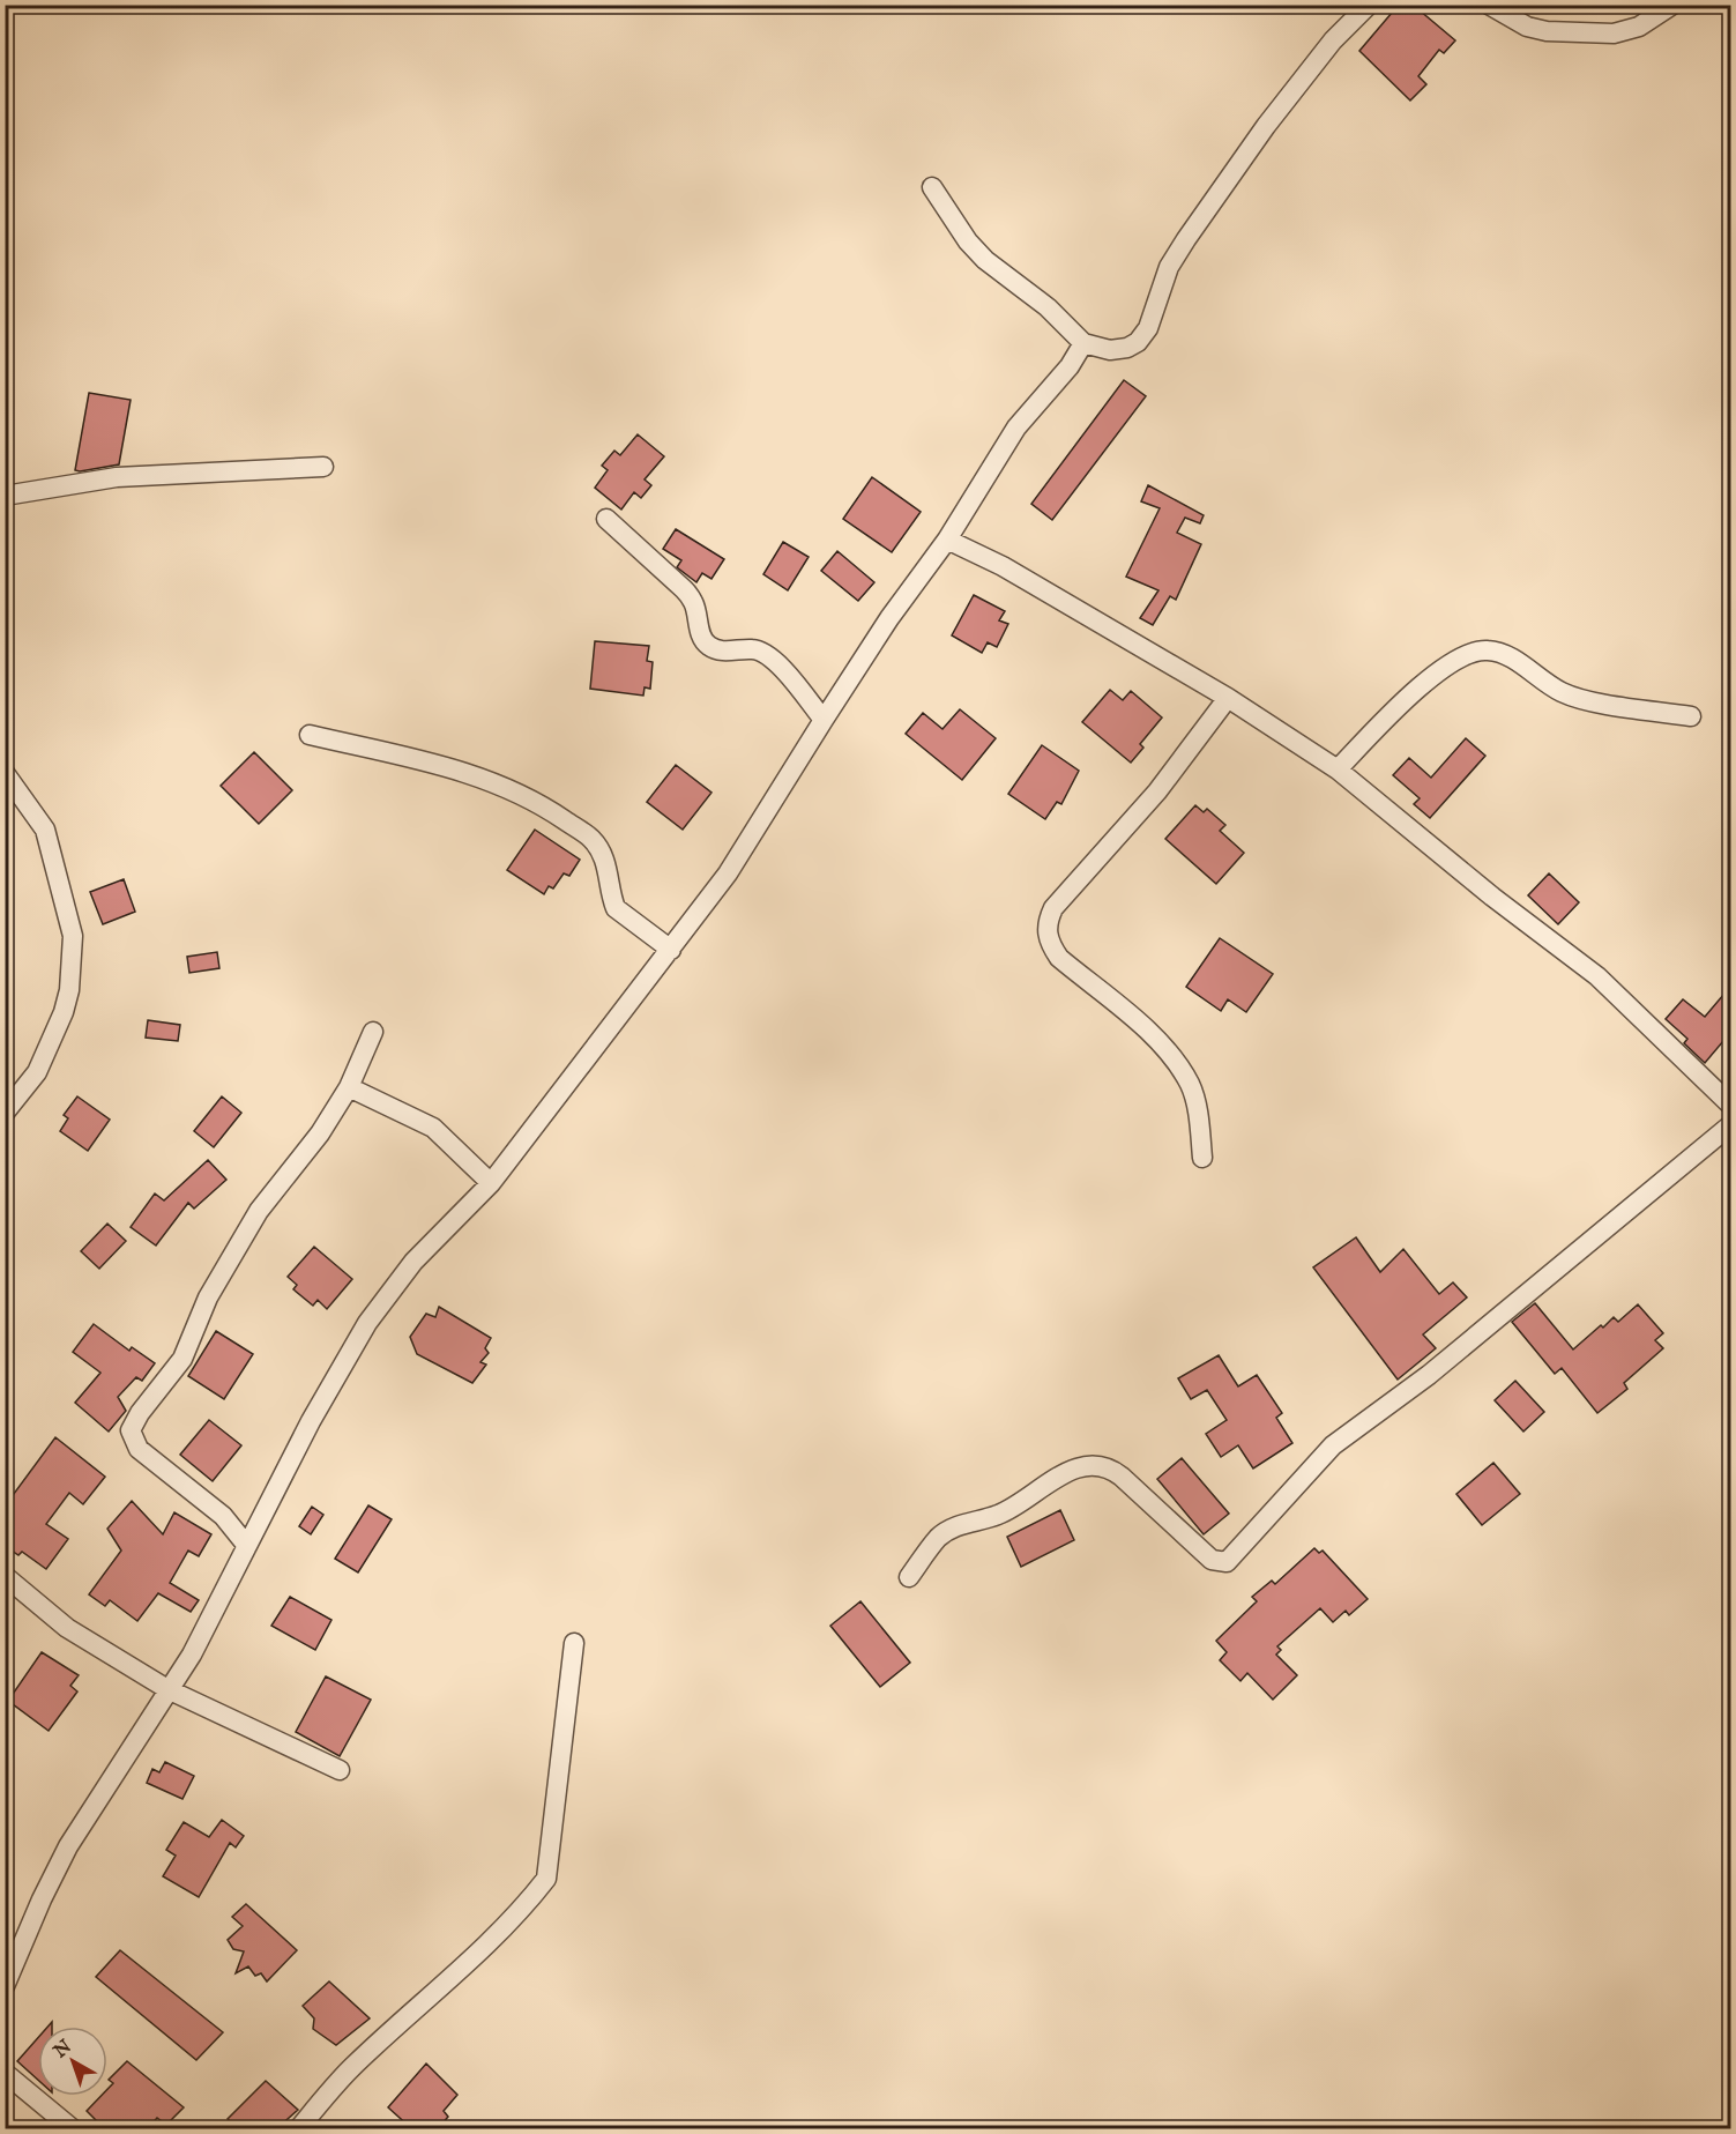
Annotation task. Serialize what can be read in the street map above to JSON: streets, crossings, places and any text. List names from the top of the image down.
{
  "north": "top left"
}
